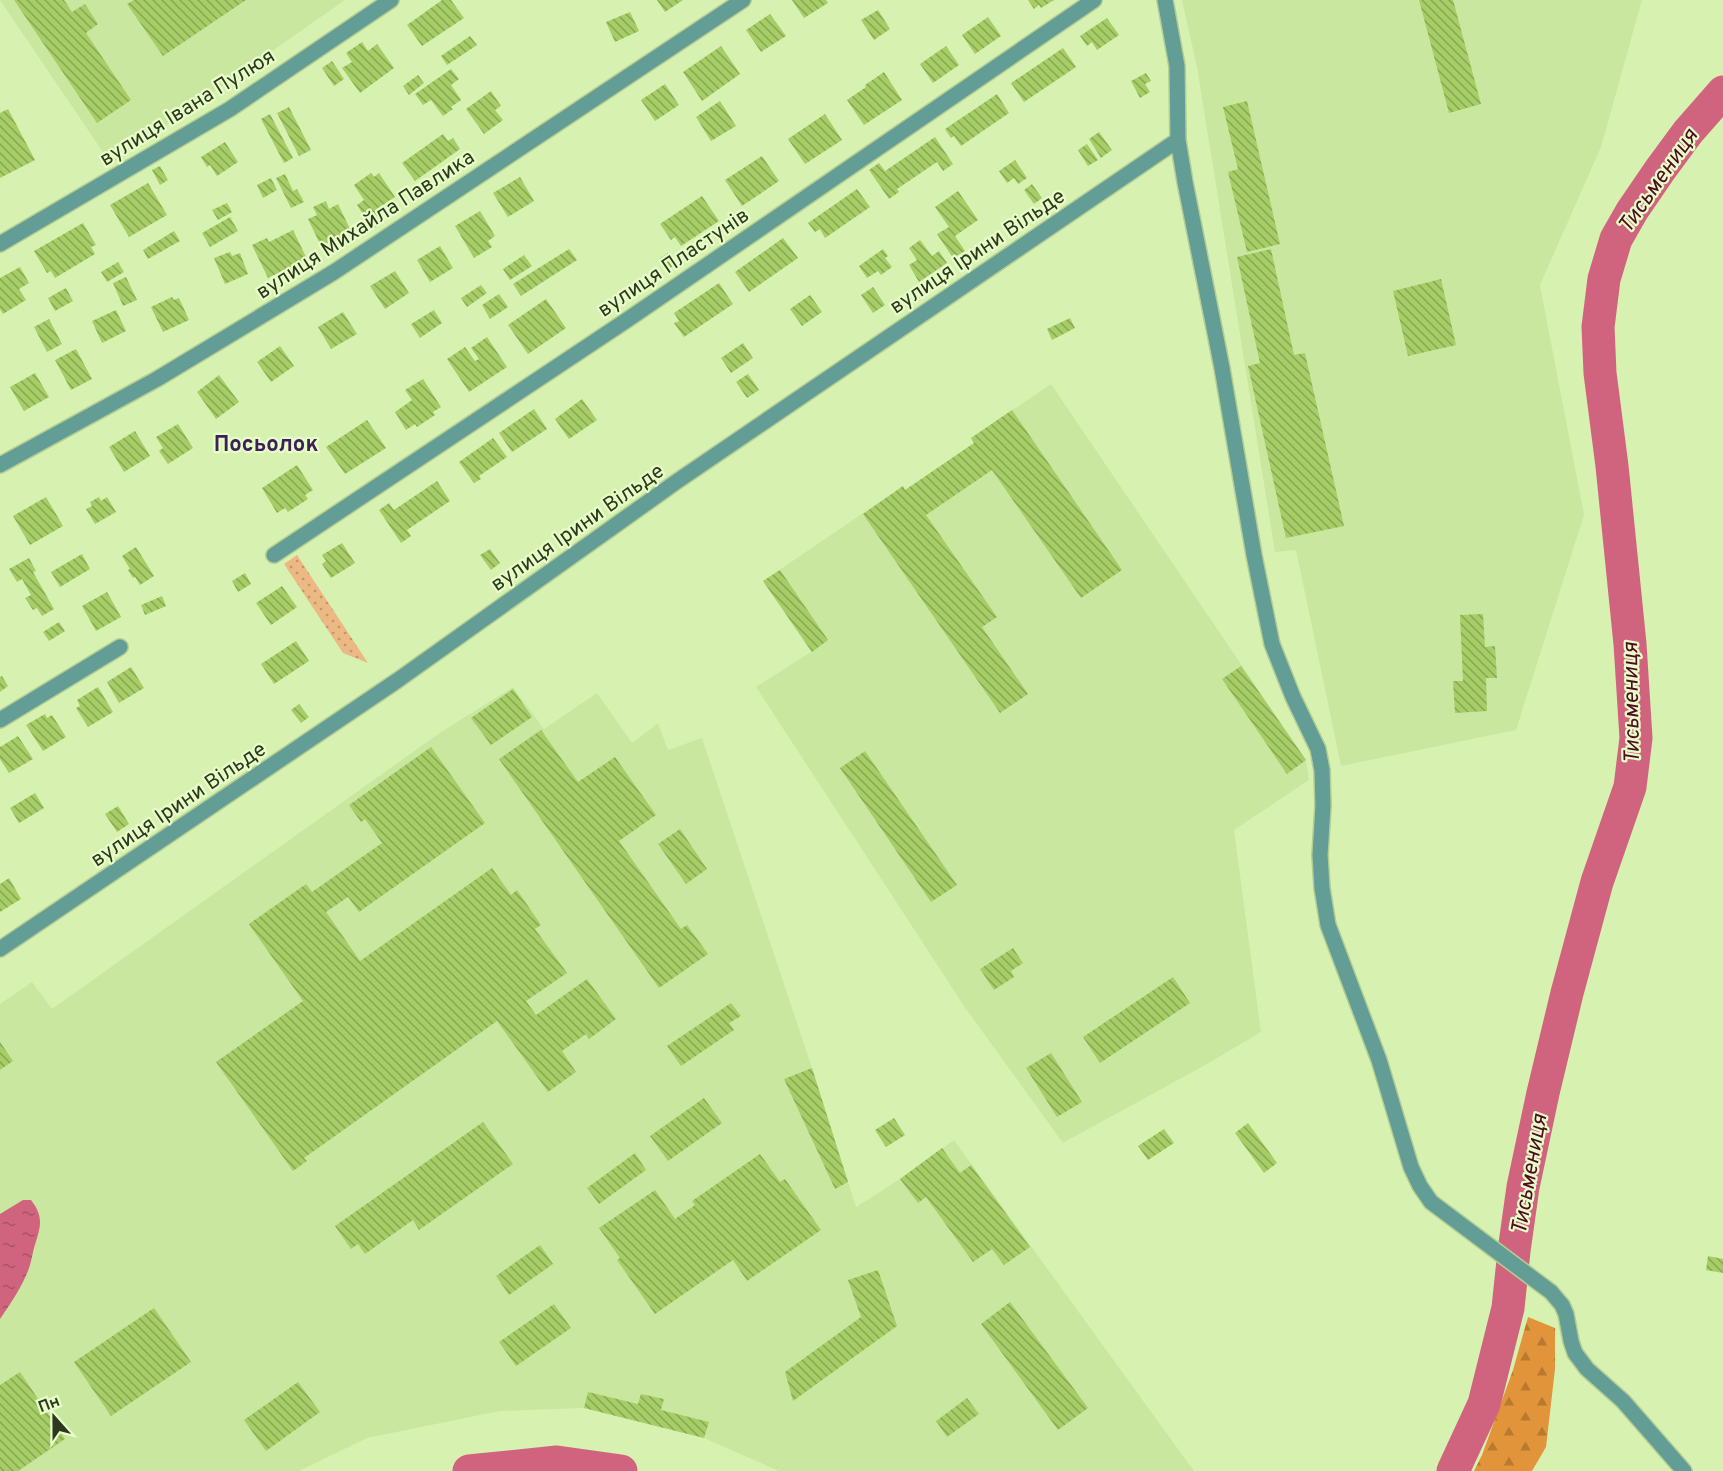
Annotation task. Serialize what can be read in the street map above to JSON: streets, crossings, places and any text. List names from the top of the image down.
{
  "streets": {
    "street": [
      "вулиця Івана Пулюя",
      "вулиця Михайла Павлика",
      "вулиця Ірини Вільде",
      "вулиця Пластунів"
    ]
  },
  "districts": ["Посьолок"],
  "water": ["Тисьмениця"],
  "north": "top"
}
